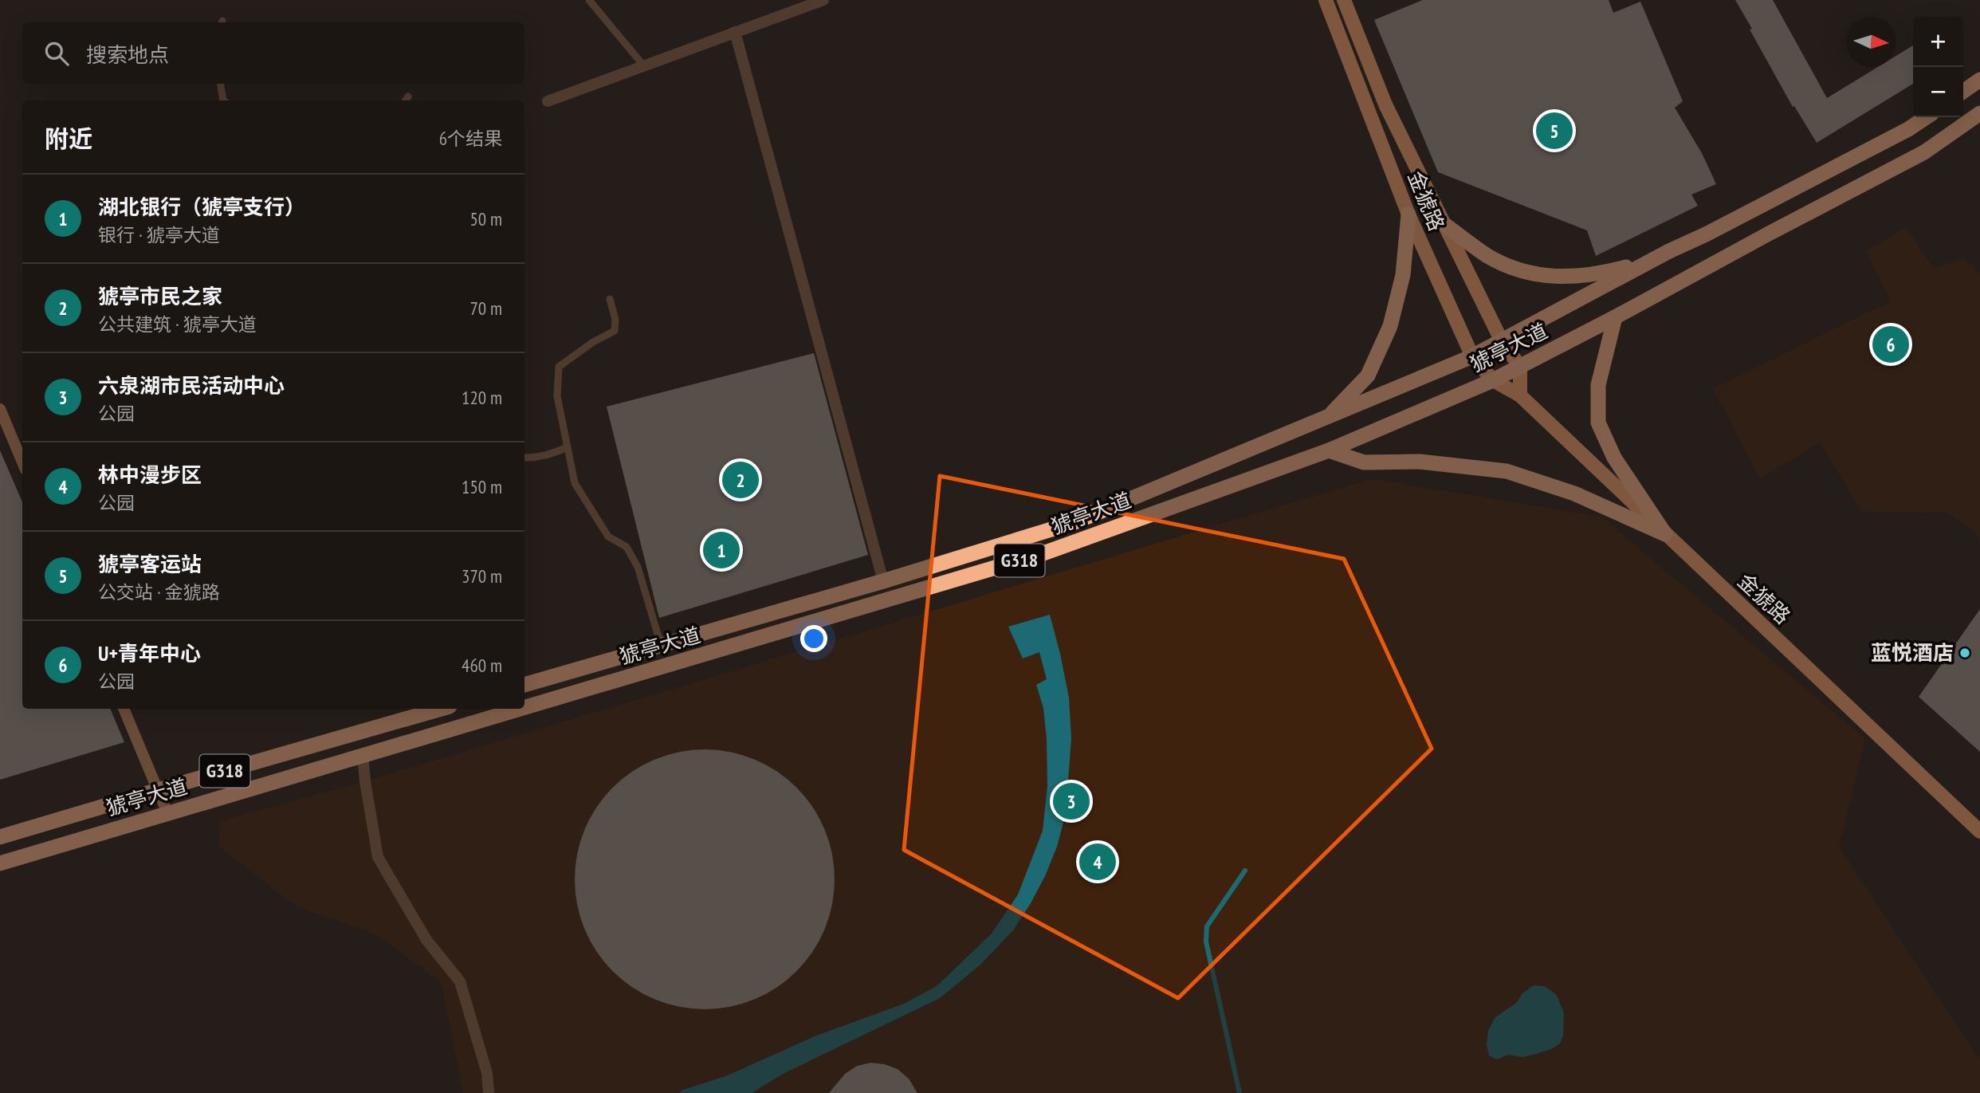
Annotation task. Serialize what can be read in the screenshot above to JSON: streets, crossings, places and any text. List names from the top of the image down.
{
  "streets": {
    "highway": ["猇亭大道", "G318"],
    "main road": ["金猇路"]
  },
  "crossings": [
    ["金猇路", "猇亭大道"]
  ],
  "places": ["蓝悦酒店"],
  "north": "right",
  "page": {
    "map_buttons": ["+", "−"],
    "search": "搜索地点",
    "heading": ["附近", "6个结果"],
    "pins": [
      "5",
      "6",
      "2",
      "1",
      "3",
      "4"
    ],
    "list": [
      {
        "mark": "1",
        "name": "湖北银行（猇亭支行）",
        "note": "银行 · 猇亭大道",
        "value": "50 m"
      },
      {
        "mark": "2",
        "name": "猇亭市民之家",
        "note": "公共建筑 · 猇亭大道",
        "value": "70 m"
      },
      {
        "mark": "3",
        "name": "六泉湖市民活动中心",
        "note": "公园",
        "value": "120 m"
      },
      {
        "mark": "4",
        "name": "林中漫步区",
        "note": "公园",
        "value": "150 m"
      },
      {
        "mark": "5",
        "name": "猇亭客运站",
        "note": "公交站 · 金猇路",
        "value": "370 m"
      },
      {
        "mark": "6",
        "name": "U+青年中心",
        "note": "公园",
        "value": "460 m"
      }
    ]
  }
}
